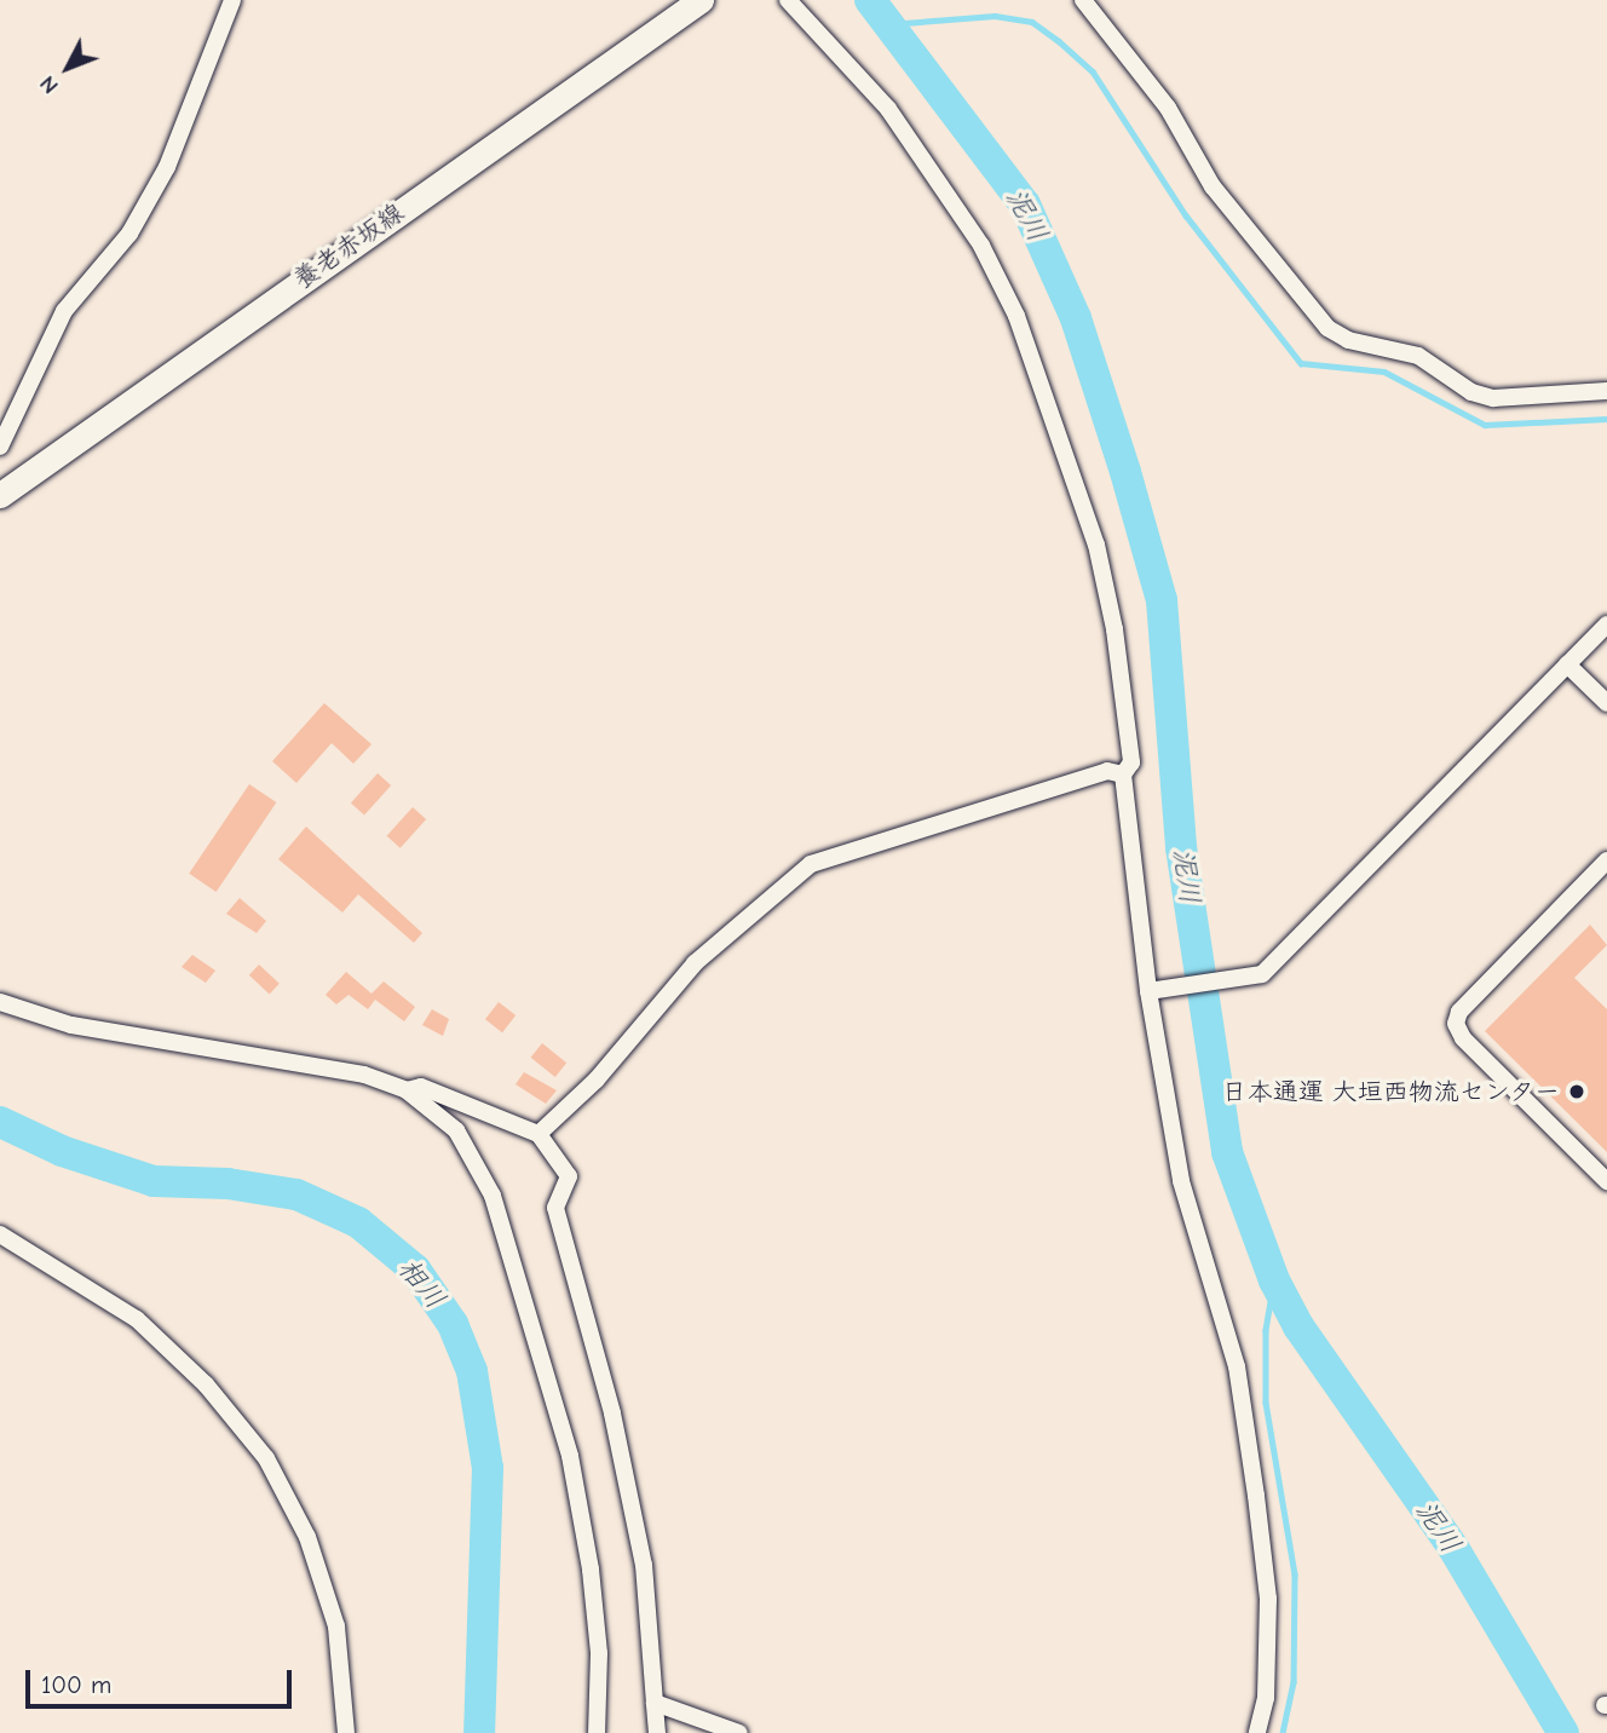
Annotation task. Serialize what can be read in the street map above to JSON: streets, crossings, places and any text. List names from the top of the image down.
{
  "streets": {
    "main road": ["養老赤坂線"]
  },
  "water": ["泥川", "相川"],
  "places": ["日本通運 大垣西物流センター"],
  "scale_bar": "100 m",
  "north": "bottom left"
}
